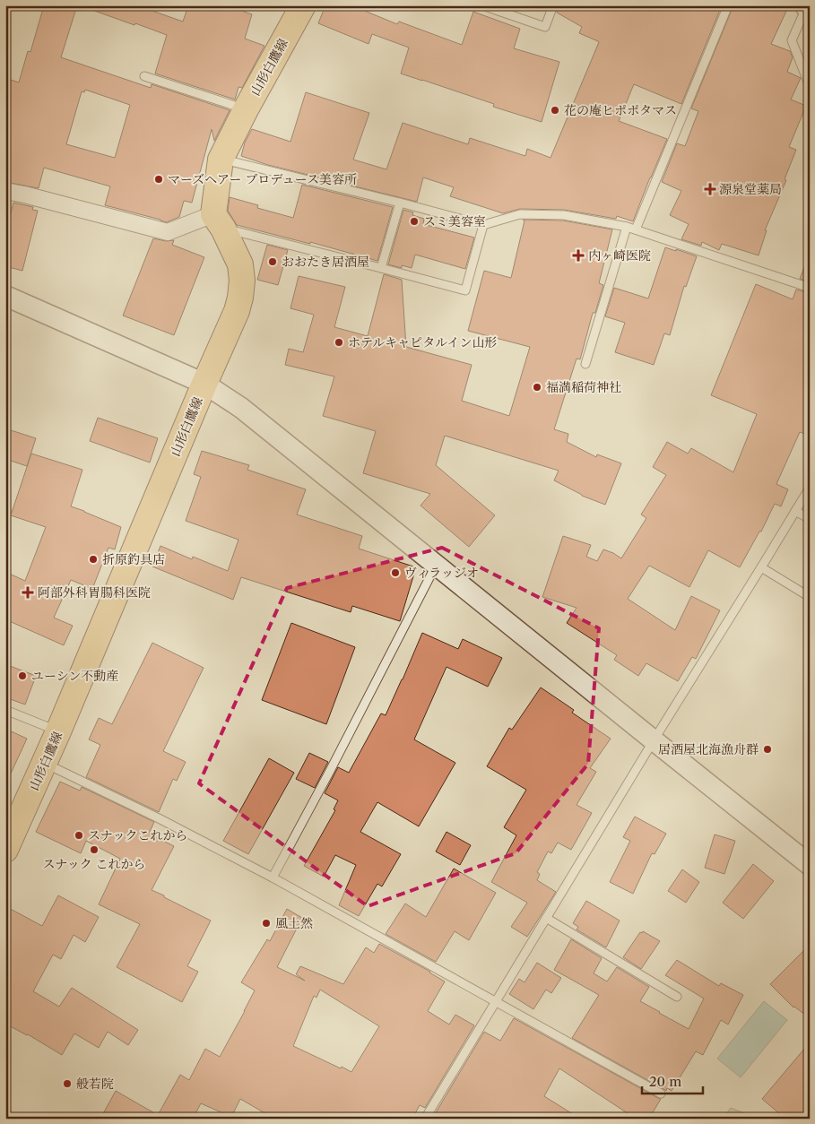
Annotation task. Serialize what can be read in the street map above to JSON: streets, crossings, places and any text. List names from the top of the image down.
{
  "streets": {
    "main road": ["山形白鷹線"]
  },
  "places": {
    "other": [
      "花の庵ヒポポタマス",
      "マーズヘアー プロデュース美容所",
      "スミ美容室",
      "おおたき居酒屋",
      "ホテルキャピタルイン山形",
      "福満稲荷神社",
      "折原釣具店",
      "ヴィラッジオ",
      "ユーシン不動産",
      "居酒屋北海漁舟群",
      "スナックこれから",
      "スナック これから",
      "風土然",
      "般若院"
    ],
    "health": ["源泉堂薬局", "内ヶ崎医院", "阿部外科胃腸科医院"]
  },
  "scale_bar": "20 m"
}
